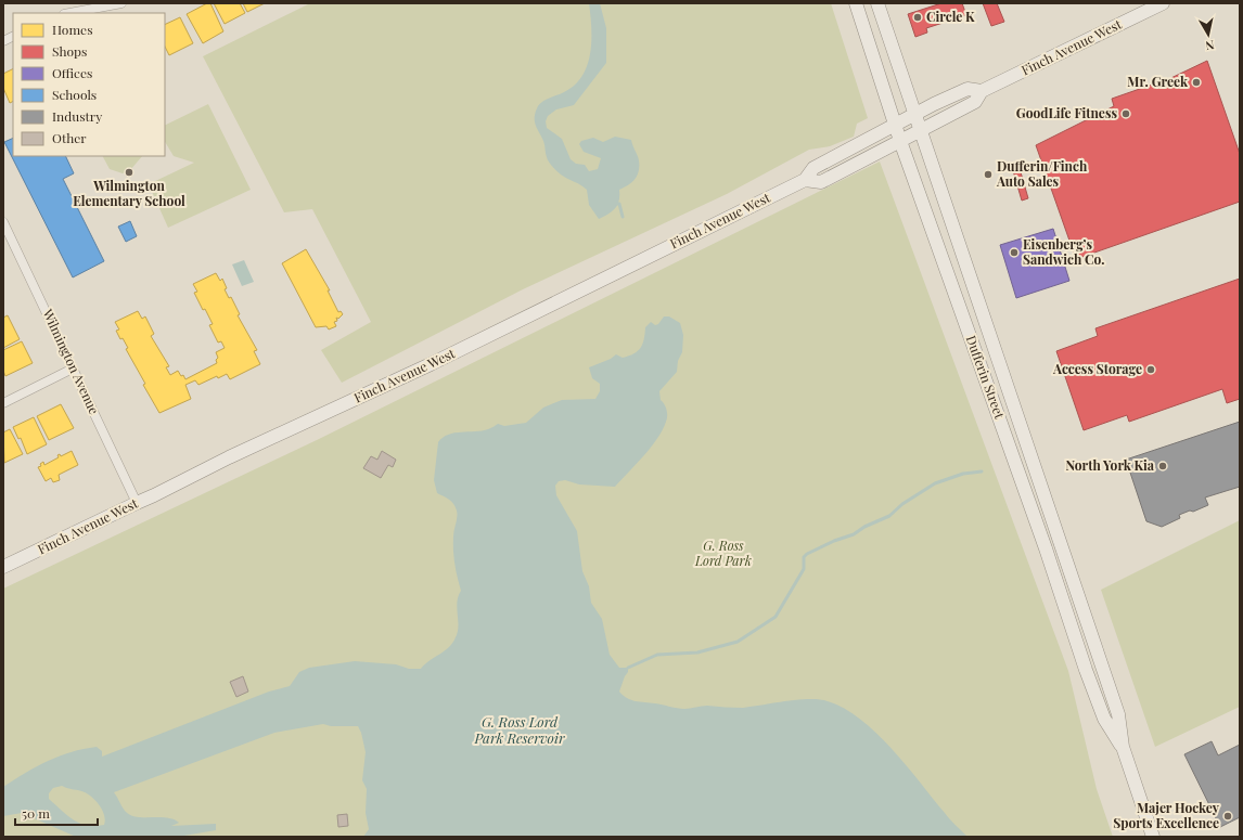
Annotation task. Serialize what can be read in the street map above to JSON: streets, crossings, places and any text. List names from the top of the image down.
{
  "streets": {
    "main road": ["Finch Avenue West", "Dufferin Street"],
    "street": ["Wilmington Avenue"]
  },
  "crossings": [
    ["Finch Avenue West", "Wilmington Avenue"],
    ["Finch Avenue West", "Dufferin Street"]
  ],
  "water": ["G. Ross Lord Park Reservoir"],
  "parks": ["G. Ross Lord Park"],
  "places": [
    "Circle K",
    "Mr. Greek",
    "GoodLife Fitness",
    "Wilmington Elementary School",
    "Dufferin/Finch Auto Sales",
    "Eisenberg’s Sandwich Co.",
    "Access Storage",
    "North York Kia",
    "Majer Hockey Sports Excellence"
  ],
  "legend": [
    "Homes",
    "Shops",
    "Offices",
    "Schools",
    "Industry",
    "Other"
  ],
  "scale_bar": "50 m",
  "north": "bottom"
}
